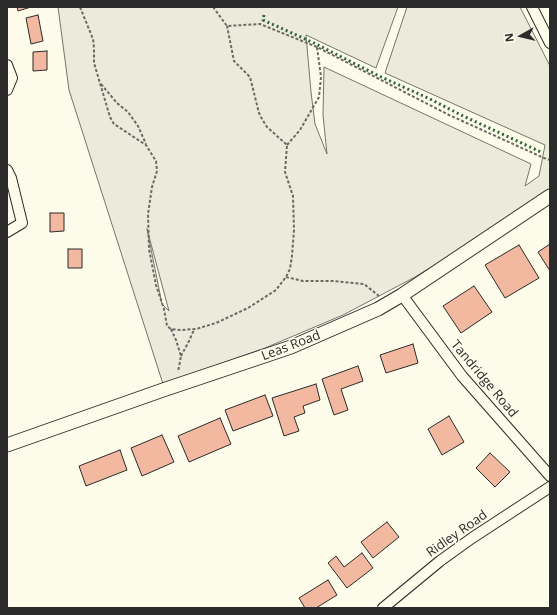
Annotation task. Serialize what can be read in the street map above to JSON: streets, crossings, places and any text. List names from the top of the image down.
{
  "streets": {
    "street": ["Leas Road", "Tandridge Road", "Ridley Road"]
  },
  "crossings": [
    ["Leas Road", "Tandridge Road"]
  ],
  "north": "left"
}
